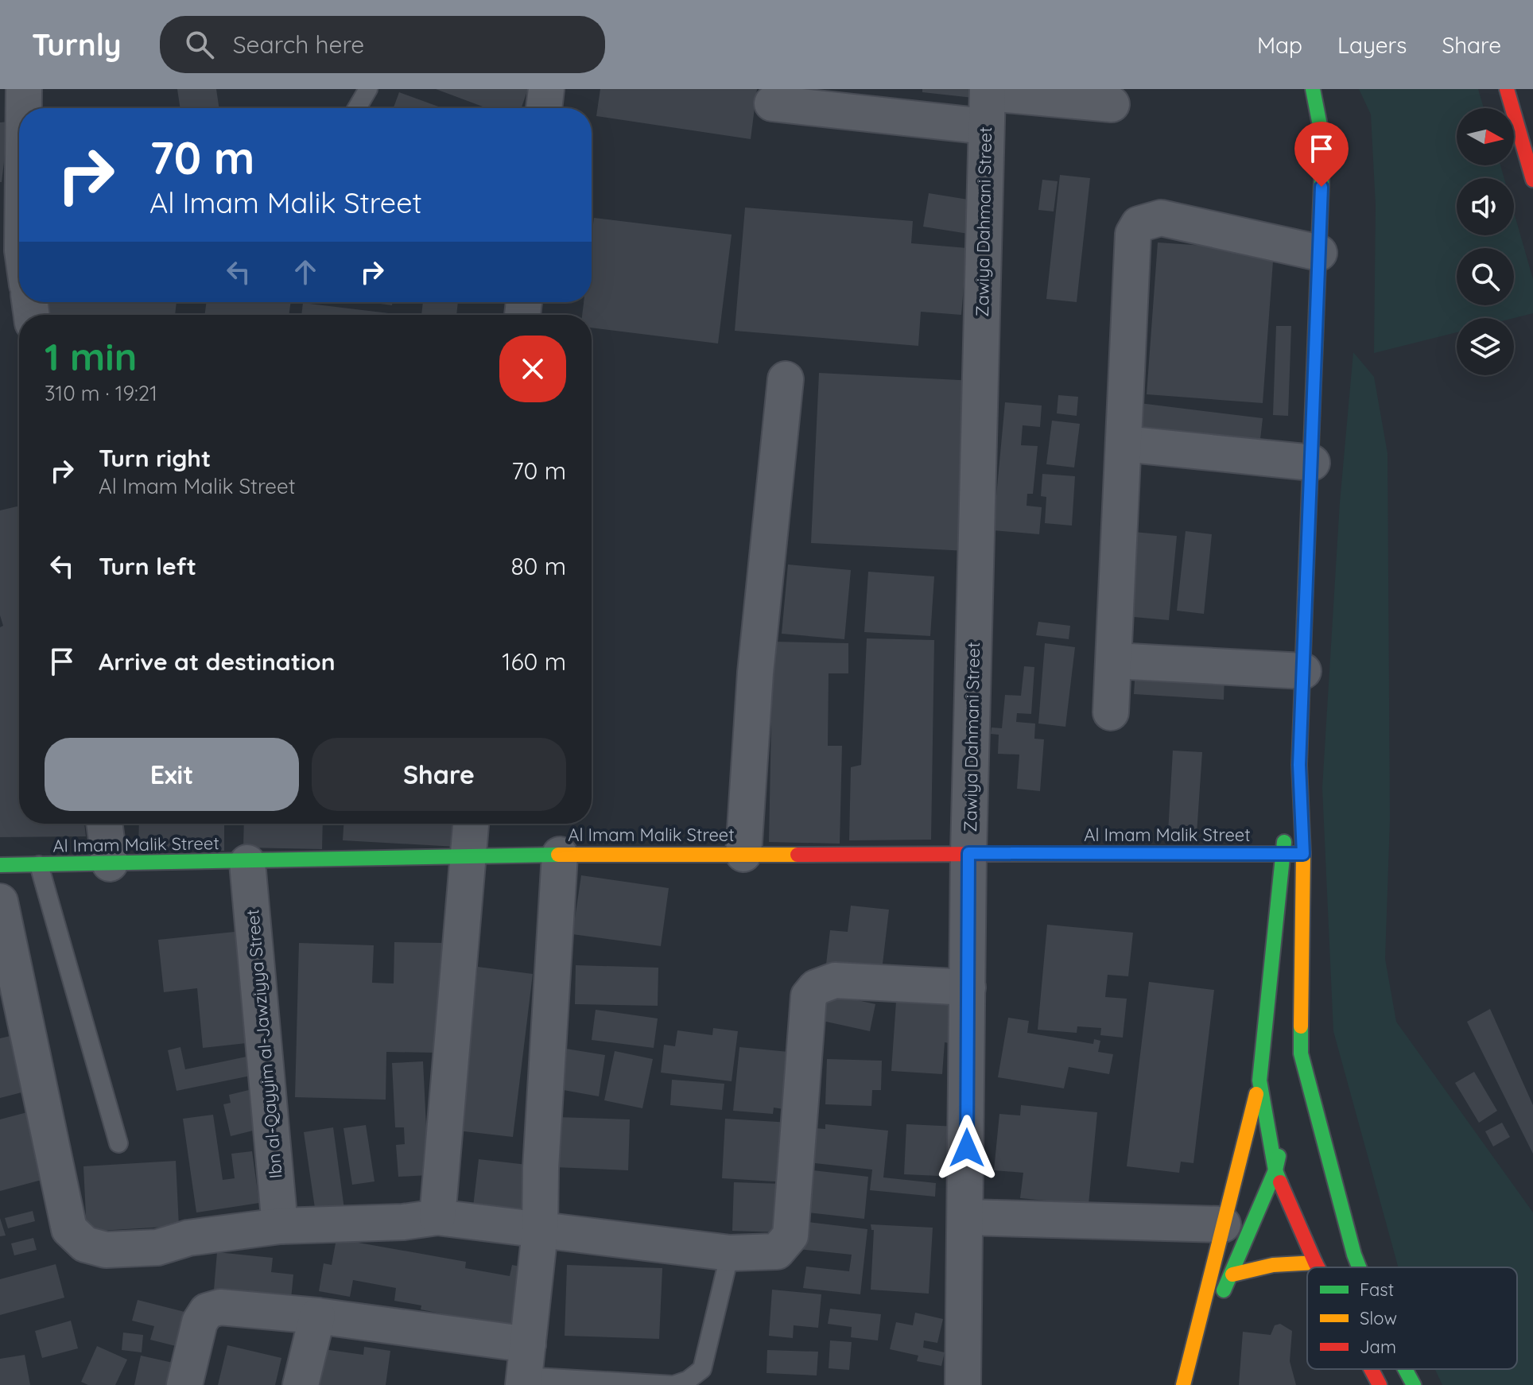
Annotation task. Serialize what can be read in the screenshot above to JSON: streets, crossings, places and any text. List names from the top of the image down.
{
  "streets": {
    "main road": ["Al Imam Malik Street"],
    "street": ["Zawiya Dahmani Street", "Ibn al-Qayyim al-Jawziyya Street"]
  },
  "crossings": [
    ["Zawiya Dahmani Street", "Al Imam Malik Street"],
    ["Al Imam Malik Street", "Ibn al-Qayyim al-Jawziyya Street"]
  ],
  "legend": ["Fast", "Slow", "Jam"],
  "north": "right",
  "page": {
    "header": "Turnly",
    "search": "Search here",
    "nav": ["Map", "Layers", "Share"],
    "turn": ["70 m", "Al Imam Malik Street"],
    "heading": ["1 min", "310 m · 19:21"],
    "list": [
      {
        "name": "Turn right",
        "note": "Al Imam Malik Street",
        "value": "70 m"
      },
      {
        "name": "Turn left",
        "value": "80 m"
      },
      {
        "name": "Arrive at destination",
        "value": "160 m"
      }
    ],
    "buttons": ["Exit", "Share"]
  }
}
